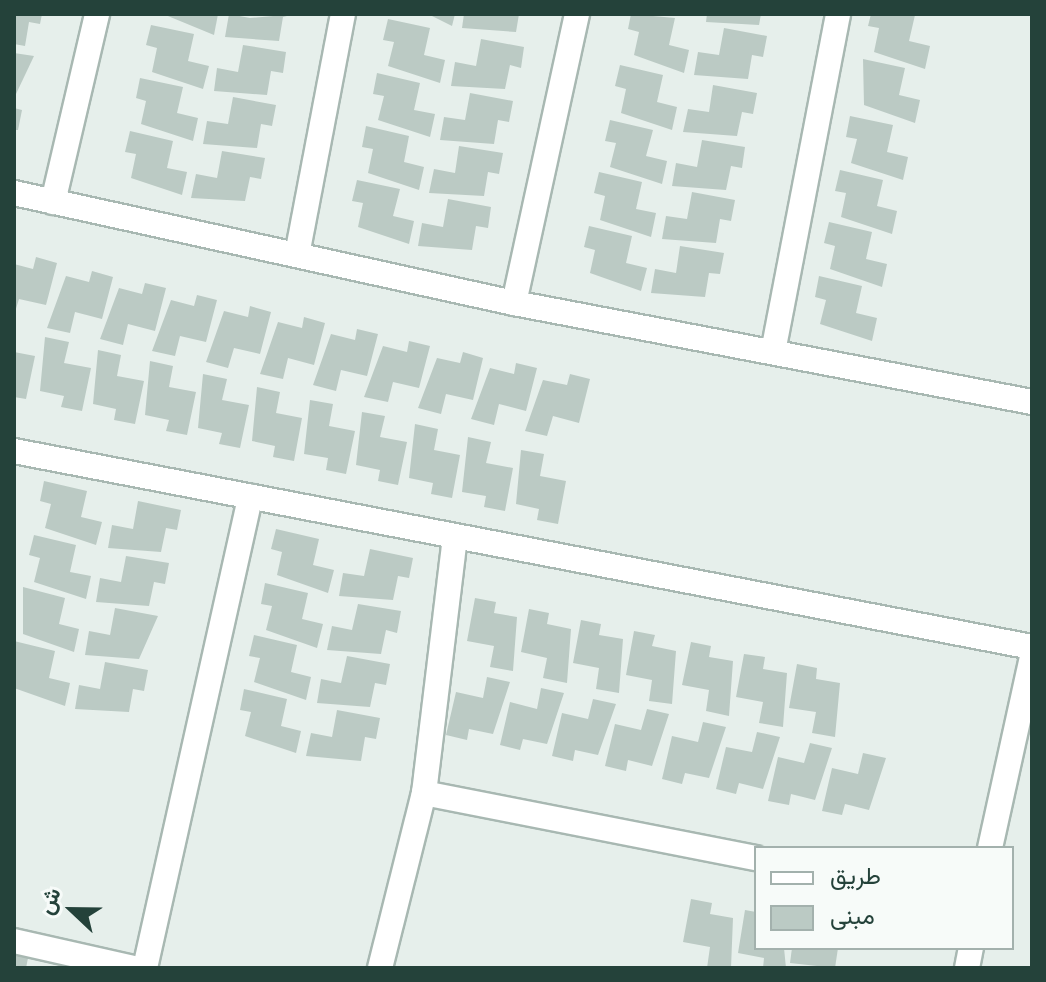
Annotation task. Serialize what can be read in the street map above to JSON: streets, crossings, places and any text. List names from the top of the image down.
{
  "legend": ["طريق", "مبنى"],
  "north": "left"
}
